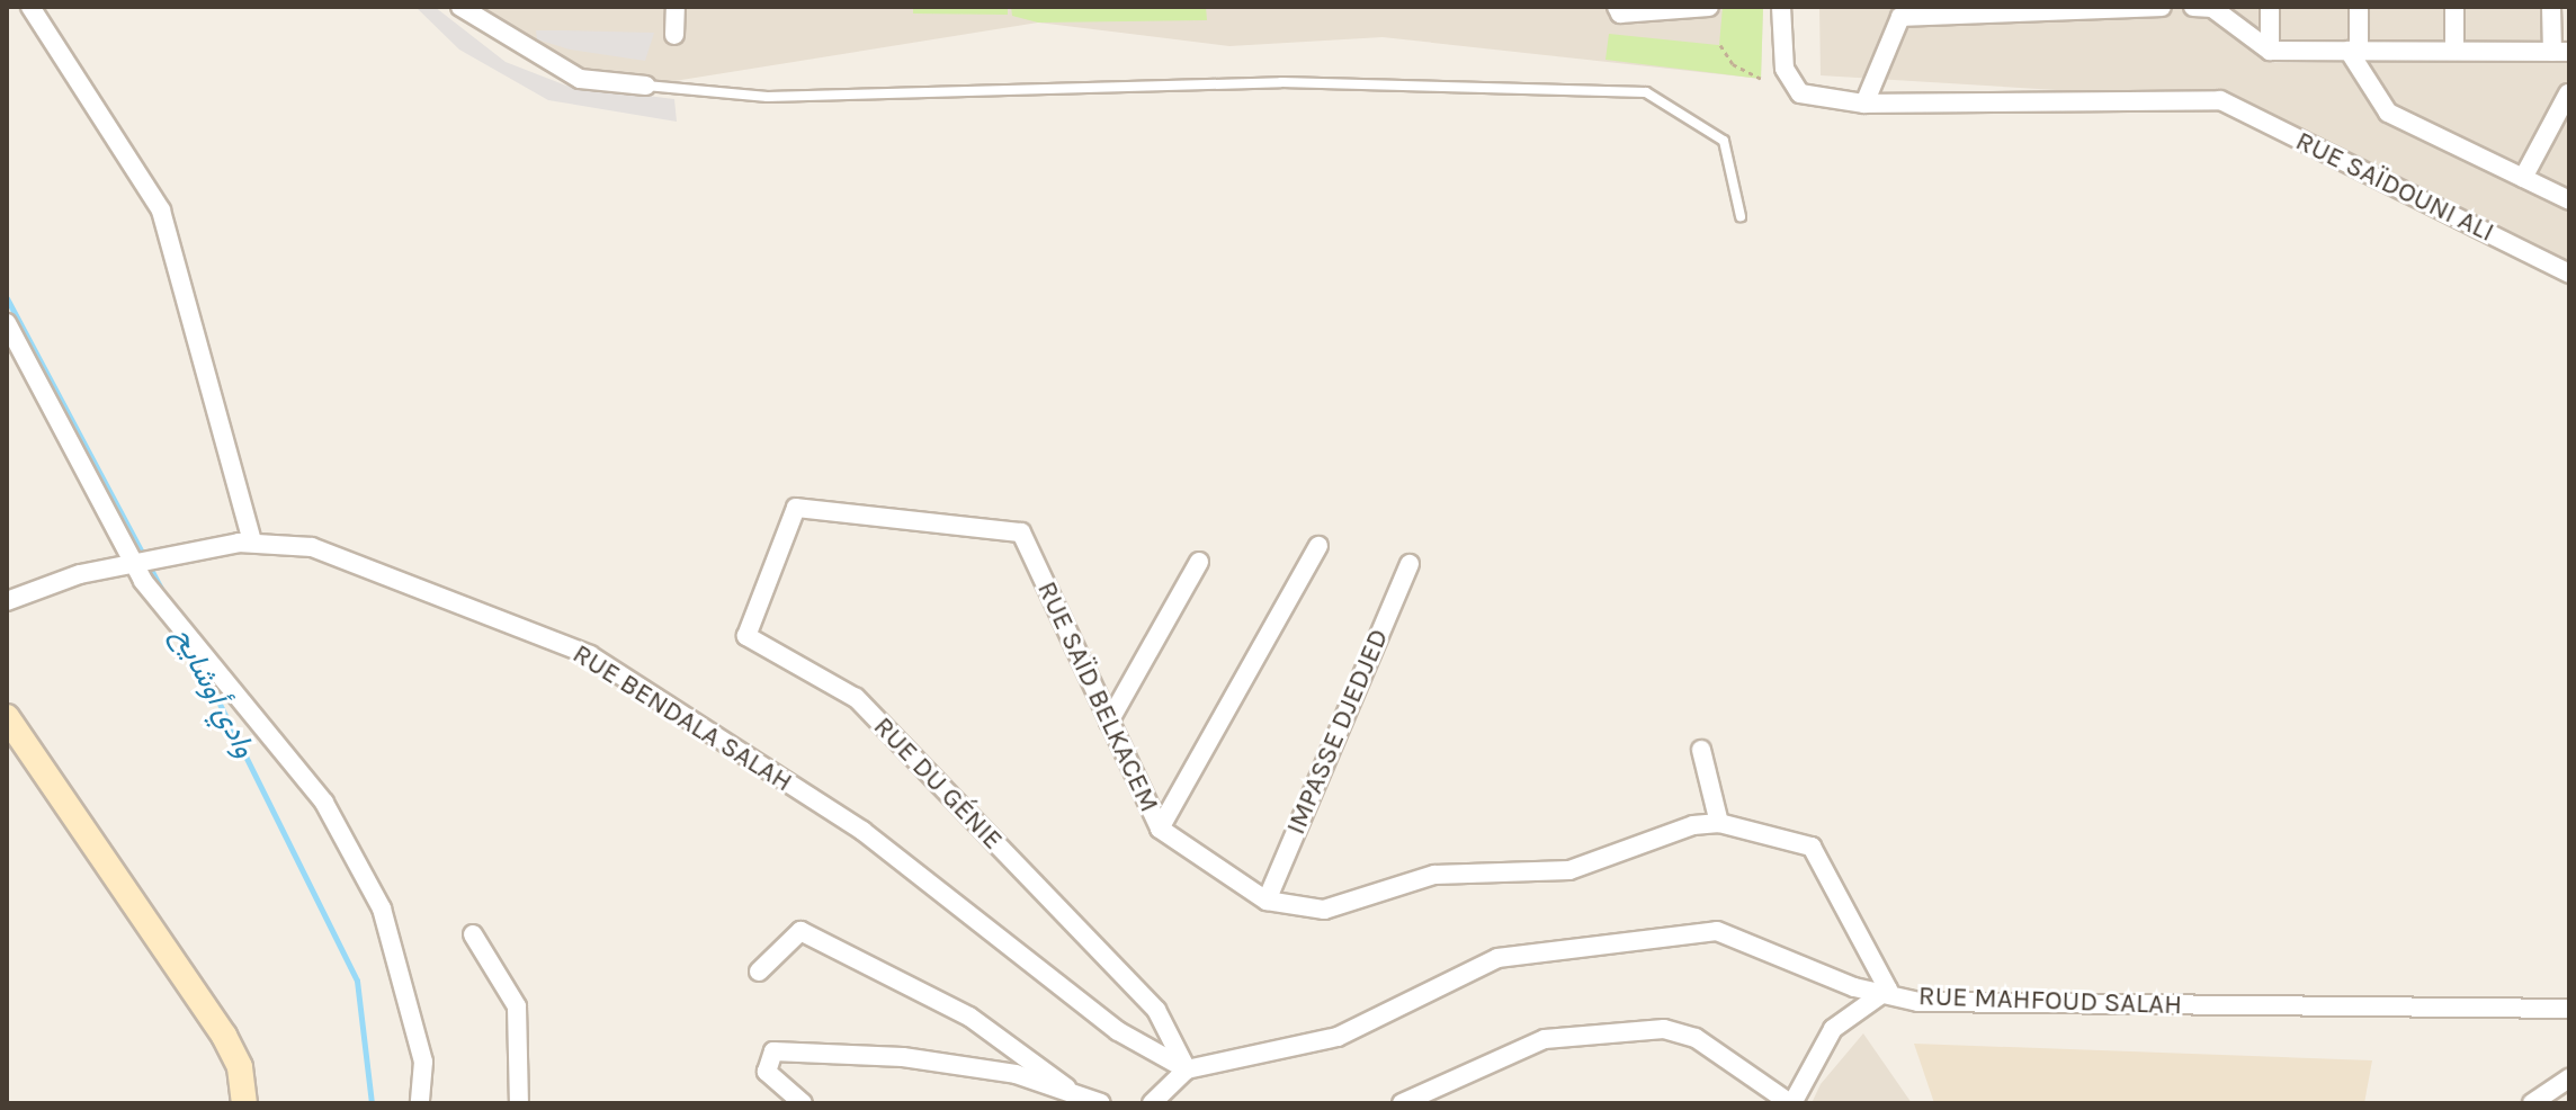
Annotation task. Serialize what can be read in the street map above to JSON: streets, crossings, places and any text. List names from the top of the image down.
{
  "streets": {
    "street": [
      "RUE SAÏDOUNI ALI",
      "RUE SAÏD BELKACEM",
      "RUE BENDALA SALAH",
      "IMPASSE DJEDJED",
      "RUE DU GÉNIE",
      "RUE MAHFOUD SALAH"
    ]
  },
  "crossings": [
    ["RUE SAÏD BELKACEM", "IMPASSE DJEDJED"],
    ["RUE SAÏD BELKACEM", "RUE DU GÉNIE"],
    ["RUE SAÏD BELKACEM", "RUE MAHFOUD SALAH"],
    ["RUE BENDALA SALAH", "RUE DU GÉNIE"],
    ["RUE BENDALA SALAH", "RUE MAHFOUD SALAH"],
    ["RUE DU GÉNIE", "RUE MAHFOUD SALAH"]
  ],
  "water": ["وادي أوشايح"]
}
